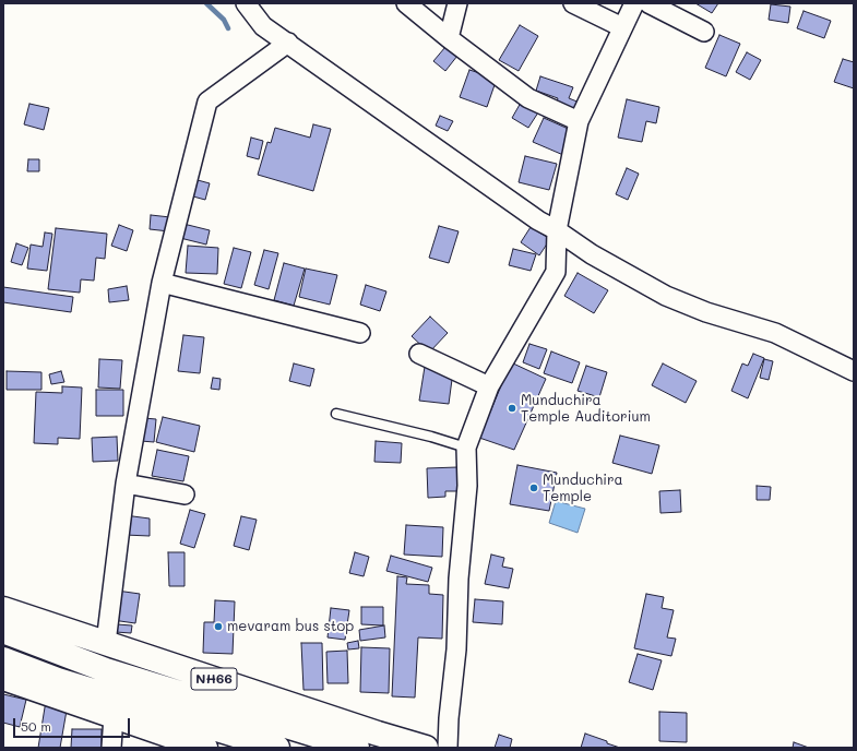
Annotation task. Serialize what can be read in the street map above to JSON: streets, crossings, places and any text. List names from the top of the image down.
{
  "streets": {
    "highway": ["NH66"]
  },
  "places": ["Munduchira Temple Auditorium", "Munduchira Temple", "mevaram bus stop"],
  "scale_bar": "50 m"
}
